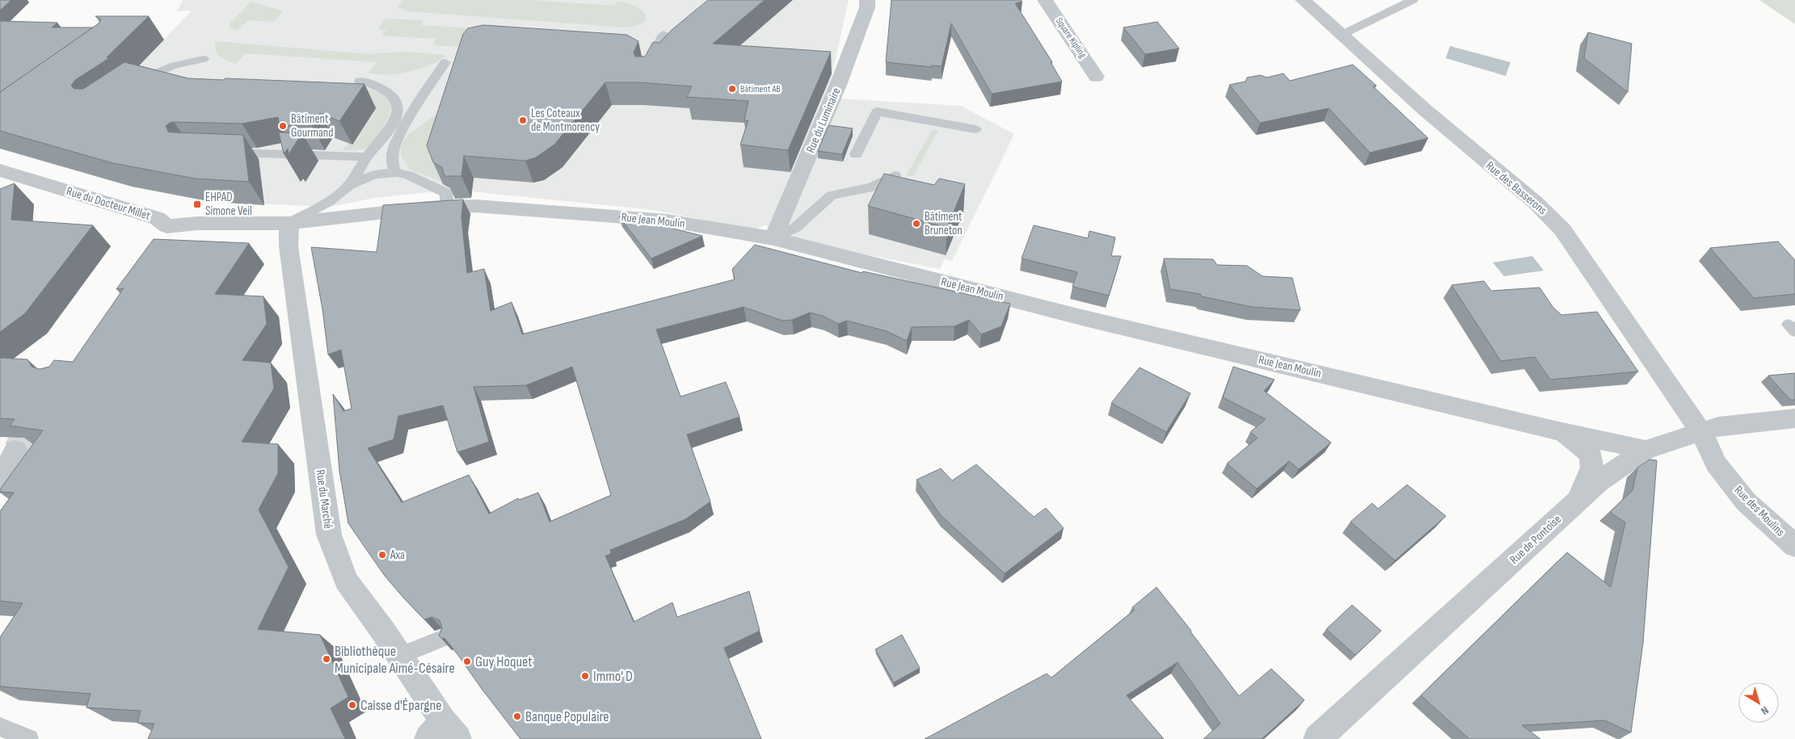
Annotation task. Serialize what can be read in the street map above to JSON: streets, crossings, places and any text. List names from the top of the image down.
{
  "streets": {
    "street": [
      "Square Kipling",
      "Rue du Luminaire",
      "Rue des Basserons",
      "Rue du Docteur Millet",
      "Rue Jean Moulin",
      "Rue du Marché",
      "Rue des Moulins",
      "Rue de Pontoise"
    ]
  },
  "crossings": [
    ["Rue du Luminaire", "Rue Jean Moulin"],
    ["Rue des Basserons", "Rue des Moulins"],
    ["Rue des Basserons", "Rue de Pontoise"],
    ["Rue du Docteur Millet", "Rue Jean Moulin"],
    ["Rue du Docteur Millet", "Rue du Marché"],
    ["Rue Jean Moulin", "Rue du Marché"],
    ["Rue Jean Moulin", "Rue de Pontoise"],
    ["Rue des Moulins", "Rue de Pontoise"]
  ],
  "places": {
    "other": [
      "Bâtiment AB",
      "Les Coteaux de Montmorency",
      "Bâtiment Gourmand",
      "Bâtiment Bruneton",
      "Axa",
      "Bibliothèque Municipale Aimé-Césaire",
      "Guy Hoquet",
      "Immo' D",
      "Caisse d'Épargne",
      "Banque Populaire"
    ],
    "transit": ["EHPAD Simone Veil"]
  },
  "north": "bottom right"
}
